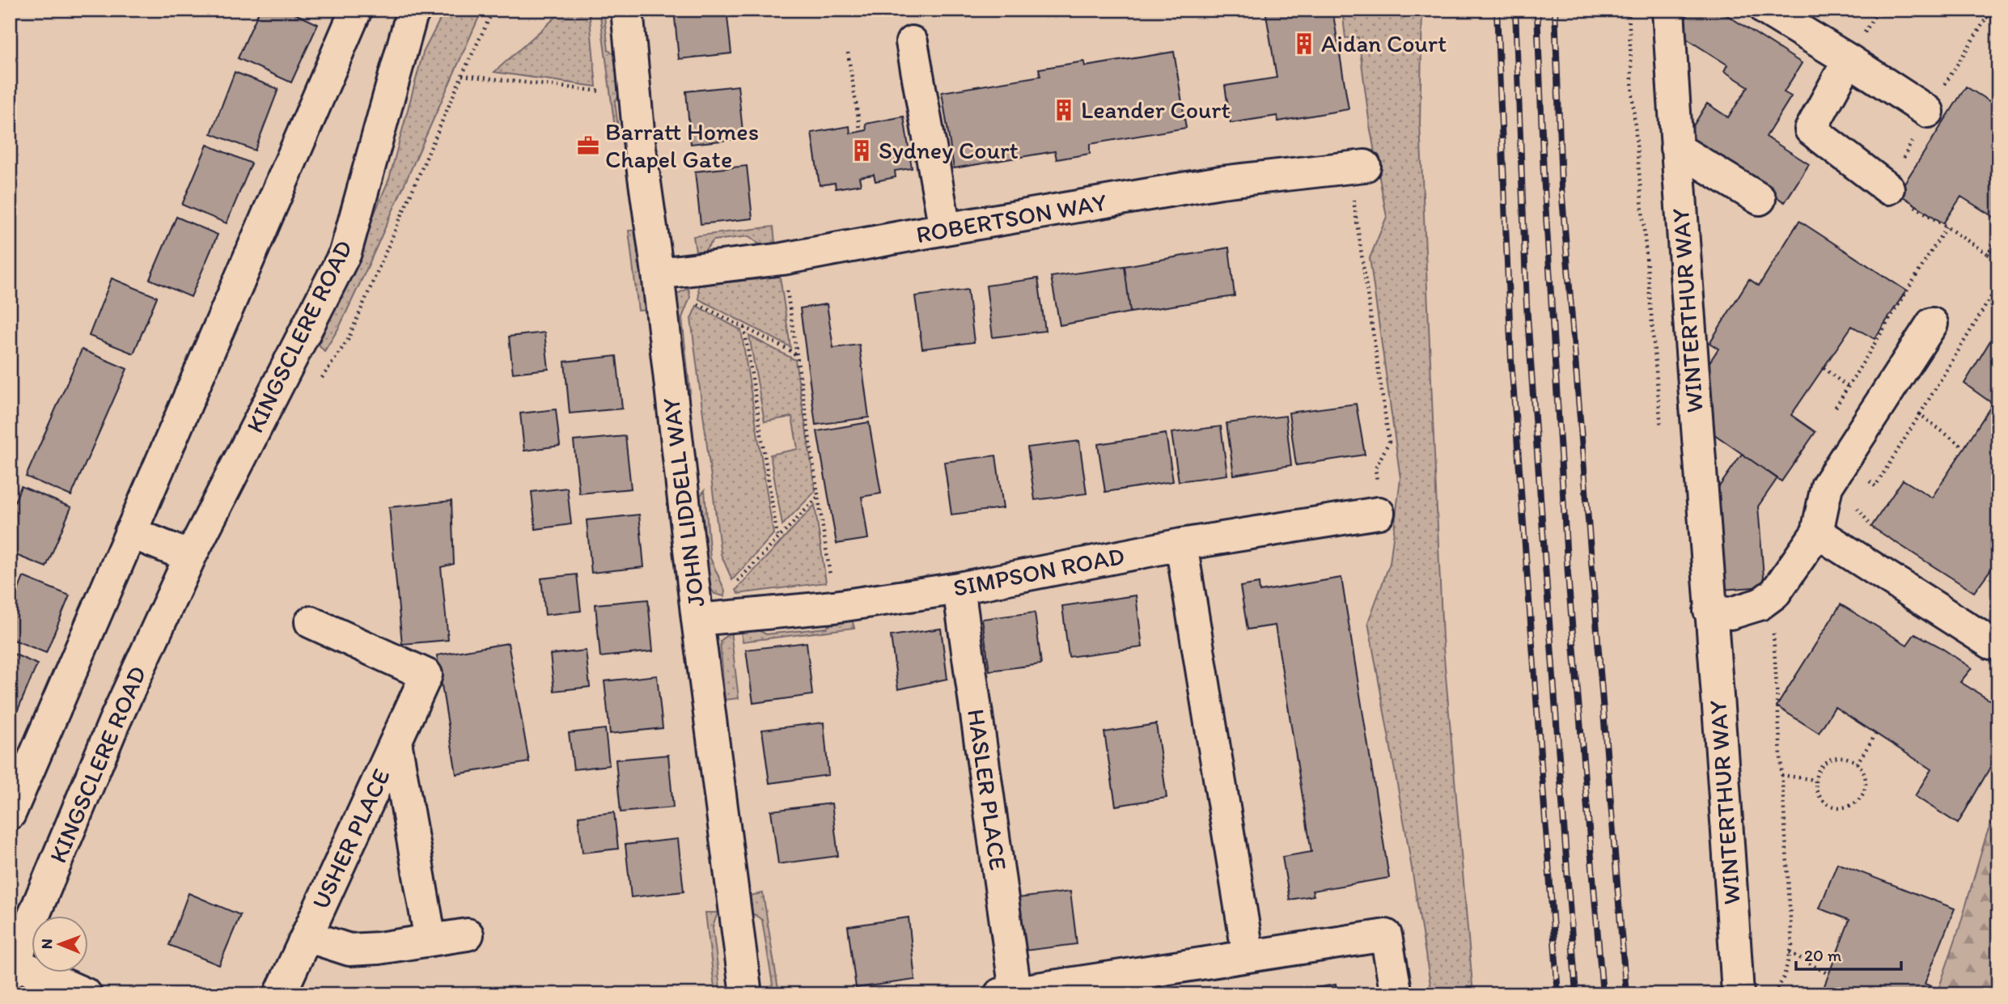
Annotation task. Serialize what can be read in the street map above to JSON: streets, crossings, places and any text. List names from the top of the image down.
{
  "streets": {
    "street": [
      "ROBERTSON WAY",
      "WINTERTHUR WAY",
      "KINGSCLERE ROAD",
      "JOHN LIDDELL WAY",
      "SIMPSON ROAD",
      "HASLER PLACE",
      "USHER PLACE"
    ]
  },
  "crossings": [
    ["ROBERTSON WAY", "JOHN LIDDELL WAY"],
    ["JOHN LIDDELL WAY", "SIMPSON ROAD"],
    ["SIMPSON ROAD", "HASLER PLACE"]
  ],
  "places": {
    "building": ["Aidan Court", "Leander Court", "Sydney Court"],
    "office": ["Barratt Homes Chapel Gate"]
  },
  "scale_bar": "20 m",
  "north": "left"
}
